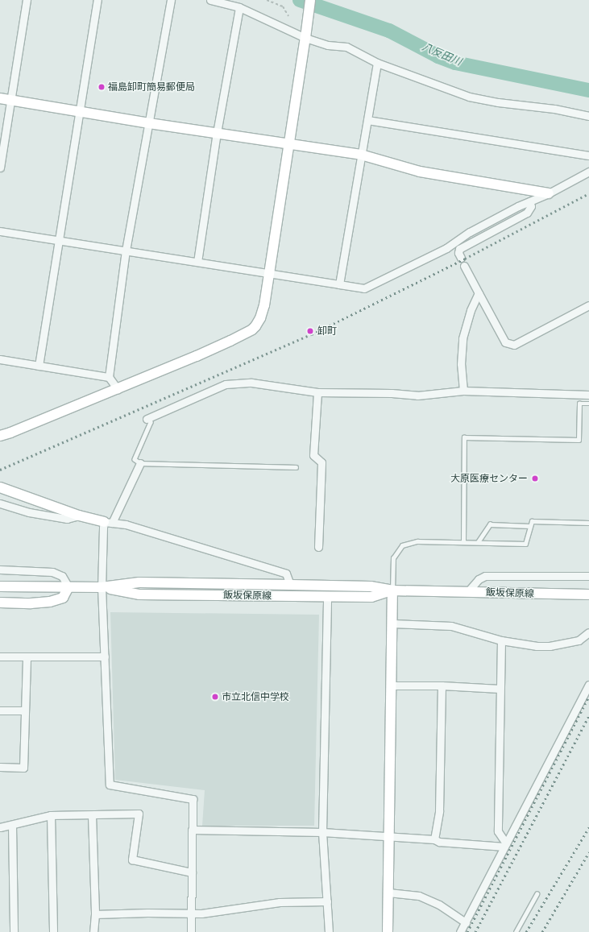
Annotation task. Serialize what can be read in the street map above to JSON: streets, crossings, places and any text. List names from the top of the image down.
{
  "streets": {
    "street": ["飯坂保原線"]
  },
  "water": ["八反田川"],
  "places": [
    "福島卸町簡易郵便局",
    "卸町",
    "大原医療センター",
    "市立北信中学校"
  ]
}
